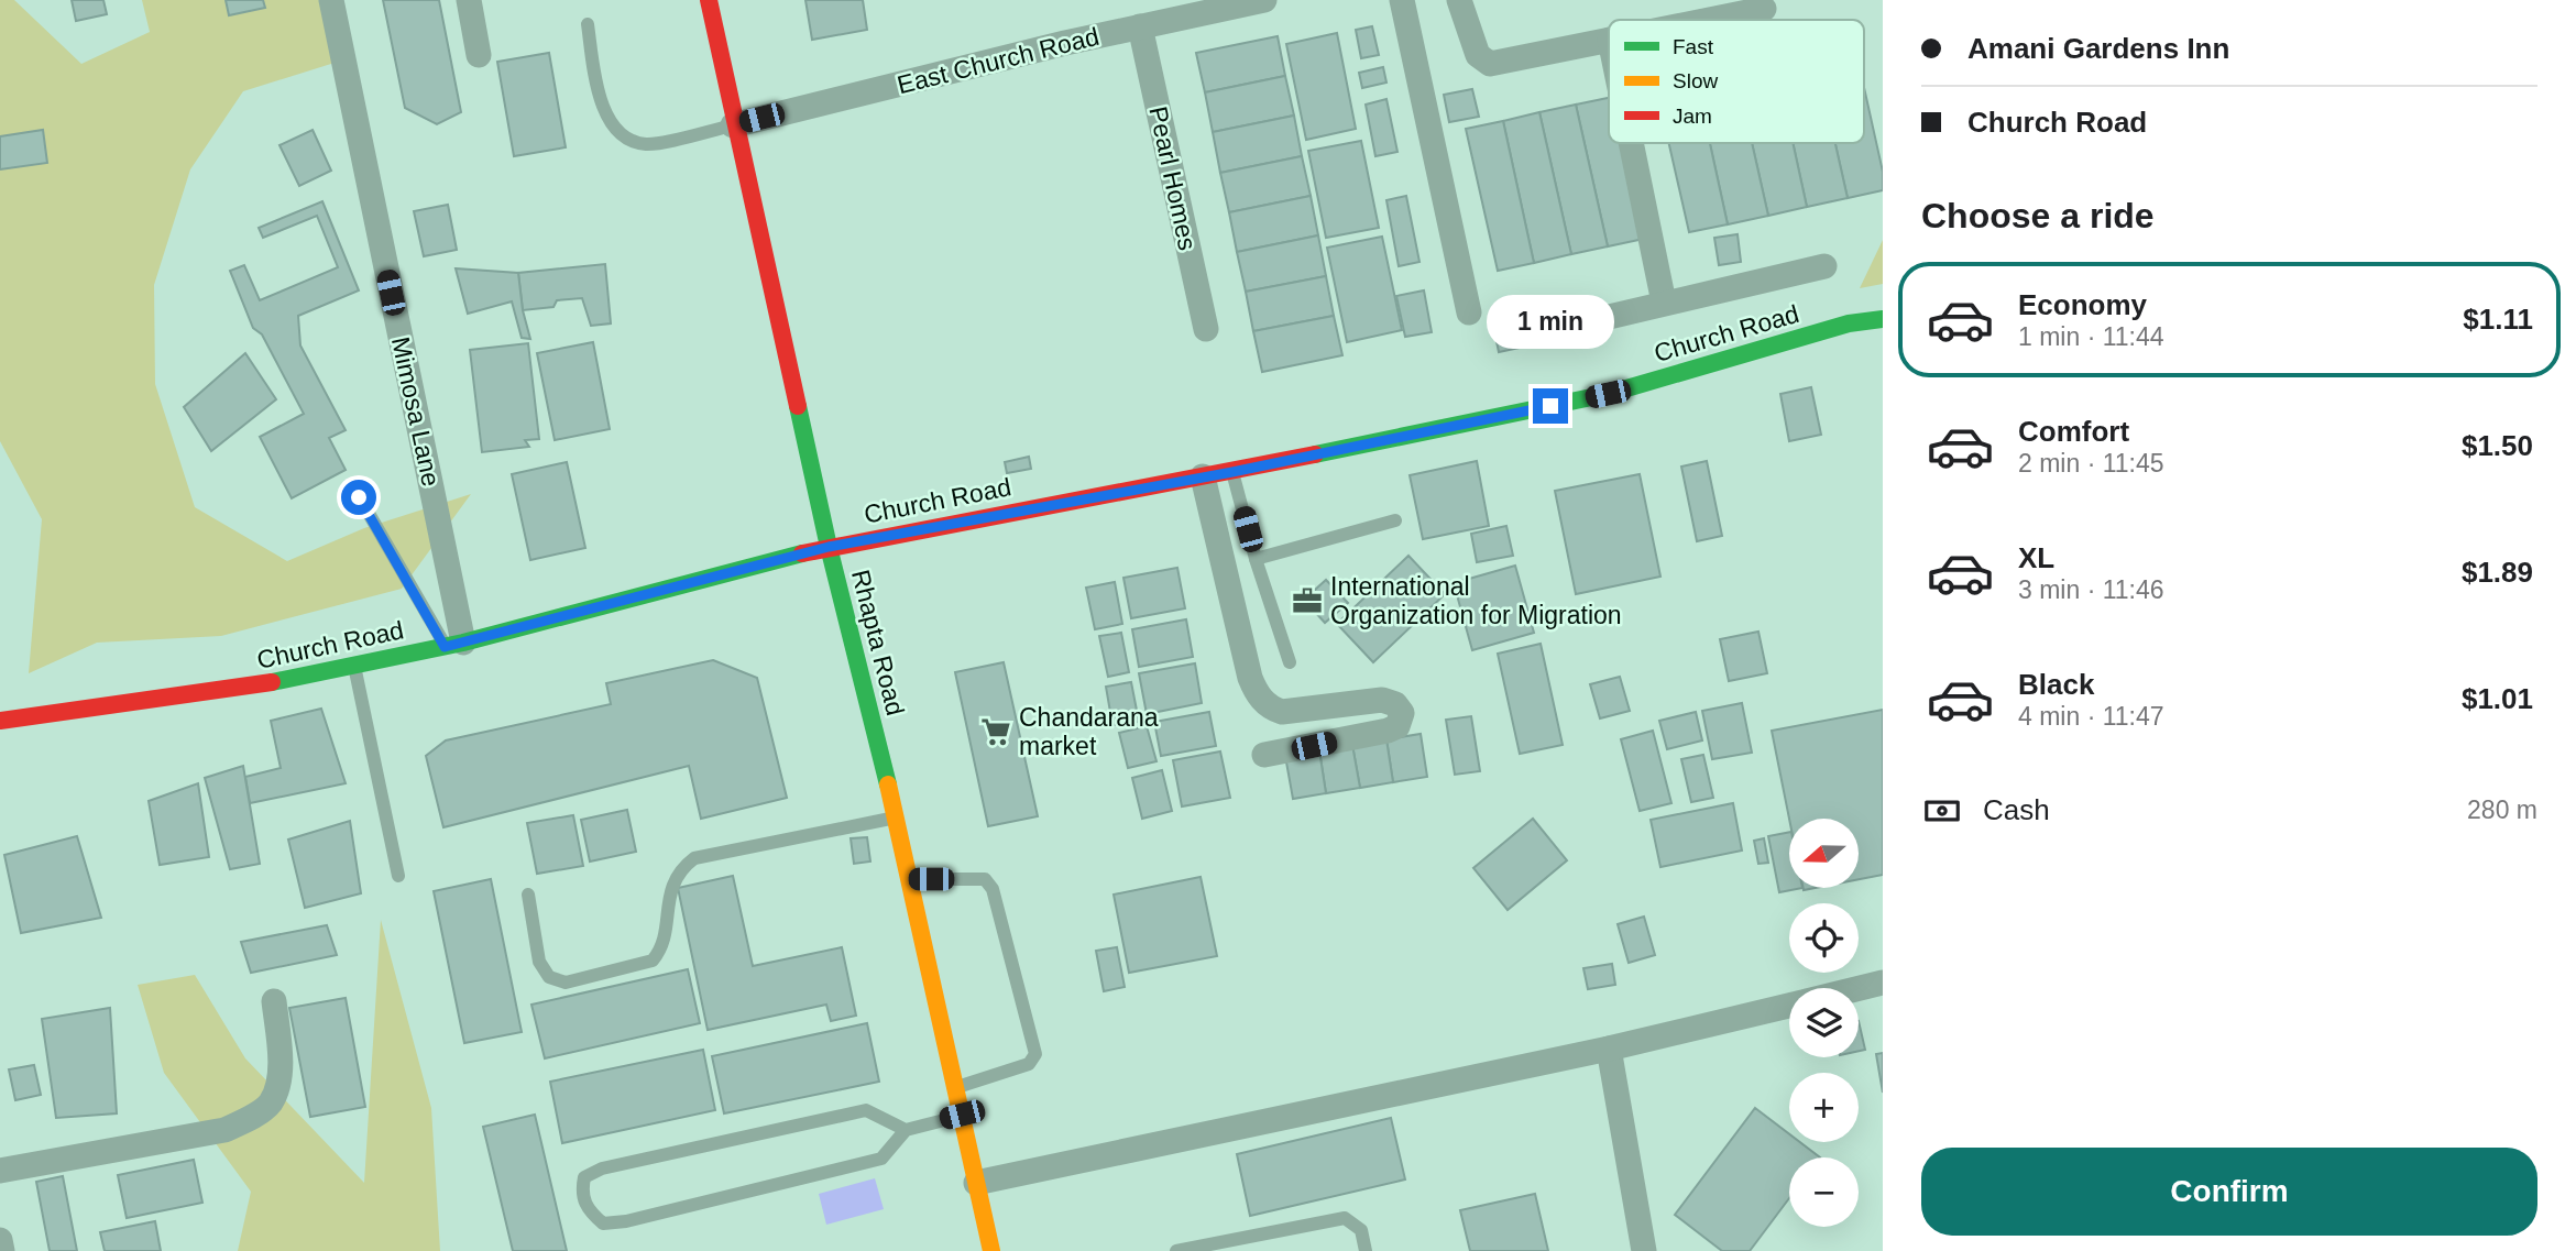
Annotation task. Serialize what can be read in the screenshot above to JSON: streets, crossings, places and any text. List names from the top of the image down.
{
  "streets": {
    "street": [
      "East Church Road",
      "Pearl Homes",
      "Church Road",
      "Mimosa Lane",
      "Rhapta Road"
    ]
  },
  "crossings": [
    ["East Church Road", "Pearl Homes"],
    ["East Church Road", "Rhapta Road"],
    ["Church Road", "Mimosa Lane"],
    ["Church Road", "Rhapta Road"]
  ],
  "places": {
    "office": ["International Organization for Migration"],
    "supermarket": ["Chandarana market"]
  },
  "legend": ["Fast", "Slow", "Jam"],
  "north": "left",
  "page": {
    "banner": ["Amani Gardens Inn", "Church Road"],
    "heading": "Choose a ride",
    "list": [
      {
        "name": "Economy",
        "note": "1 min · 11:44",
        "value": "$1.11"
      },
      {
        "name": "Comfort",
        "note": "2 min · 11:45",
        "value": "$1.50"
      },
      {
        "name": "XL",
        "note": "3 min · 11:46",
        "value": "$1.89"
      },
      {
        "name": "Black",
        "note": "4 min · 11:47",
        "value": "$1.01"
      }
    ],
    "bubble": "1 min",
    "pay": ["Cash", "280 m"],
    "map_buttons": ["+", "−"],
    "buttons": "Confirm"
  }
}
